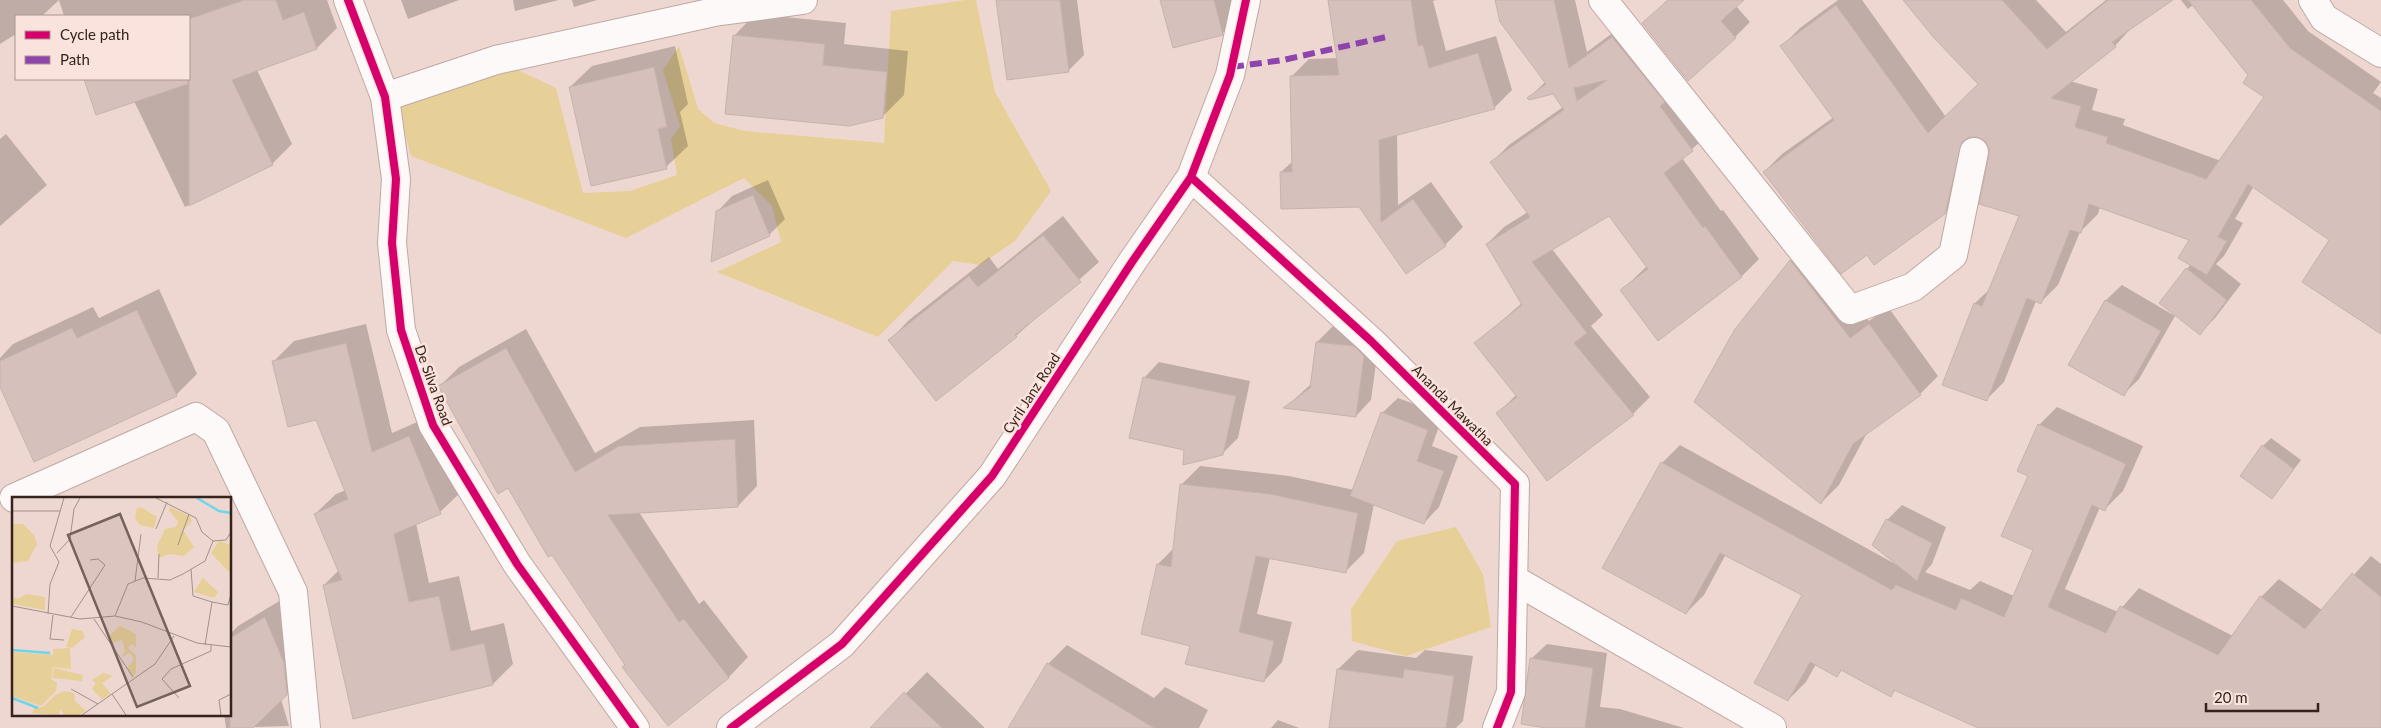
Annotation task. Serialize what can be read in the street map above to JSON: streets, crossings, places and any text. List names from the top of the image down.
{
  "streets": {
    "street": ["De Silva Road", "Cyril Janz Road", "Ananda Mawatha"]
  },
  "crossings": [
    ["Cyril Janz Road", "Ananda Mawatha"]
  ],
  "legend": ["Cycle path", "Path"],
  "scale_bar": "20 m"
}
